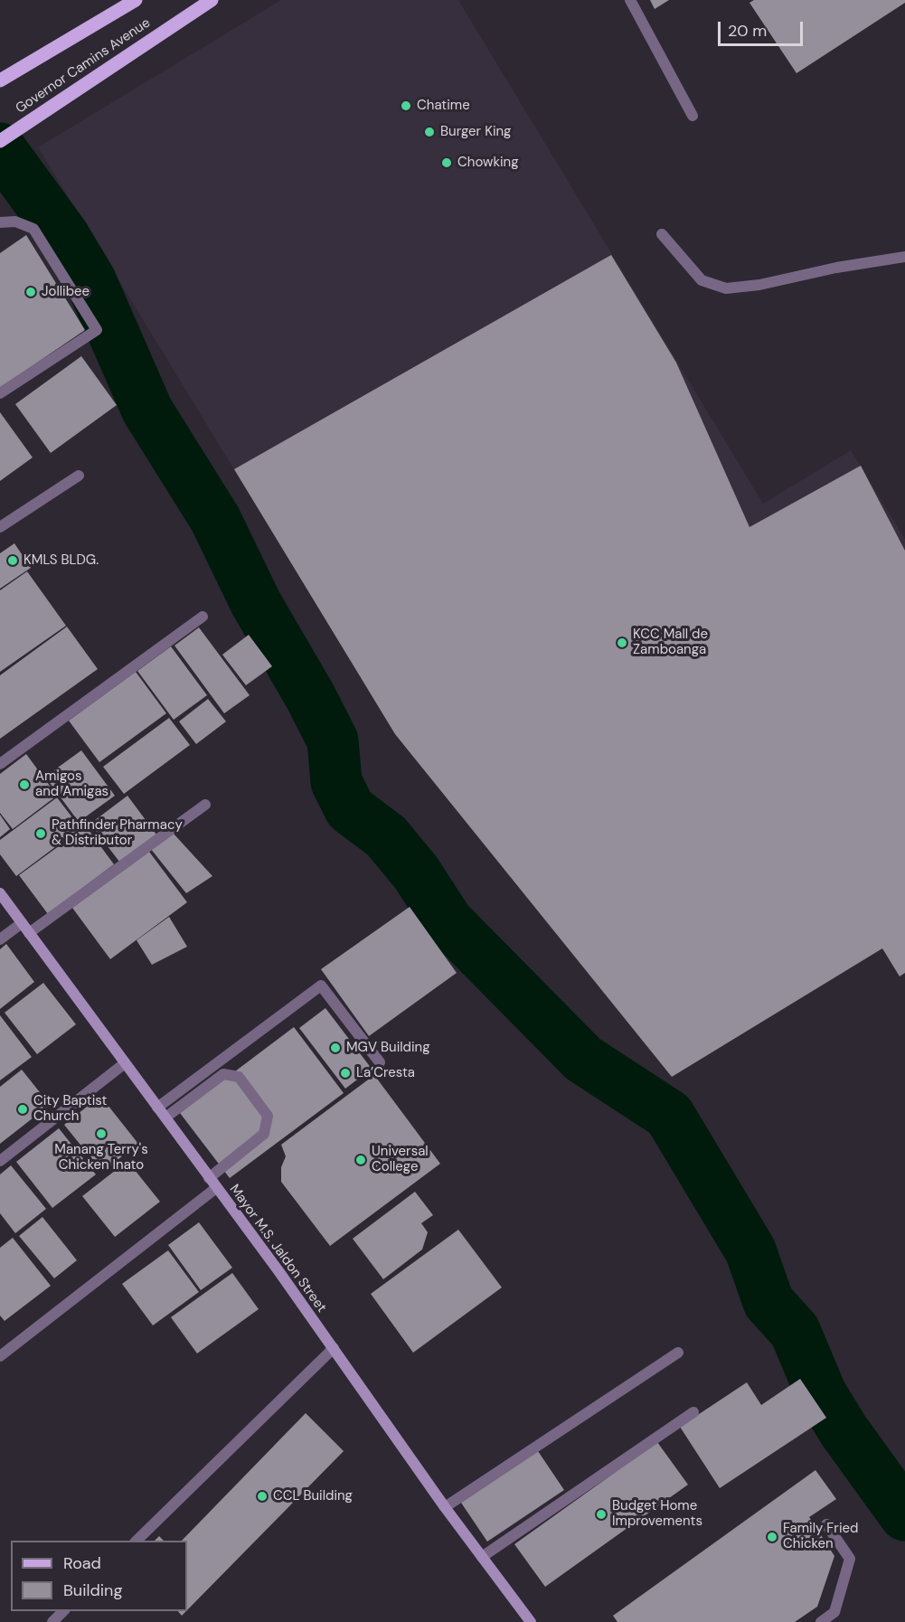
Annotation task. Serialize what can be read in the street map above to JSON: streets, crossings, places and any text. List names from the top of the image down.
{
  "streets": {
    "main road": ["Governor Camins Avenue", "Mayor M.S. Jaldon Street"]
  },
  "places": [
    "Chatime",
    "Burger King",
    "Chowking",
    "Jollibee",
    "KMLS BLDG.",
    "KCC Mall de Zamboanga",
    "Amigos and Amigas",
    "Pathfinder Pharmacy & Distributor",
    "MGV Building",
    "La’Cresta",
    "City Baptist Church",
    "Manang Terry's Chicken Inato",
    "Universal College",
    "CCL Building",
    "Budget Home Improvements",
    "Family Fried Chicken"
  ],
  "legend": ["Road", "Building"],
  "scale_bar": "20 m"
}
